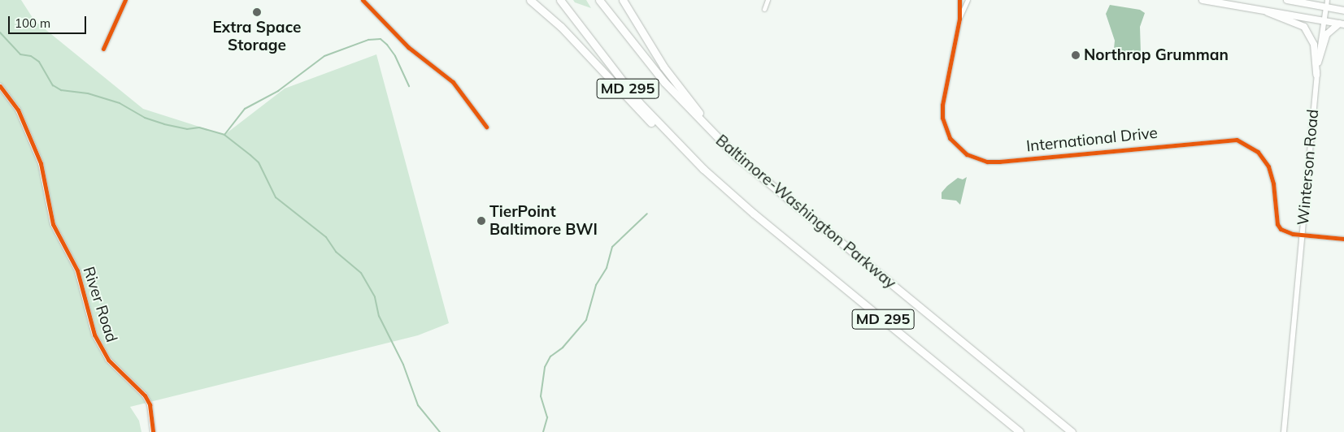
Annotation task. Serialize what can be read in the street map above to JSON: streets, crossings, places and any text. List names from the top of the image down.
{
  "streets": {
    "highway": ["MD 295", "Baltimore-Washington Parkway"],
    "street": ["International Drive", "Winterson Road", "River Road"]
  },
  "crossings": [
    ["International Drive", "Winterson Road"]
  ],
  "places": ["Extra Space Storage", "Northrop Grumman", "TierPoint Baltimore BWI"],
  "scale_bar": "100 m"
}
